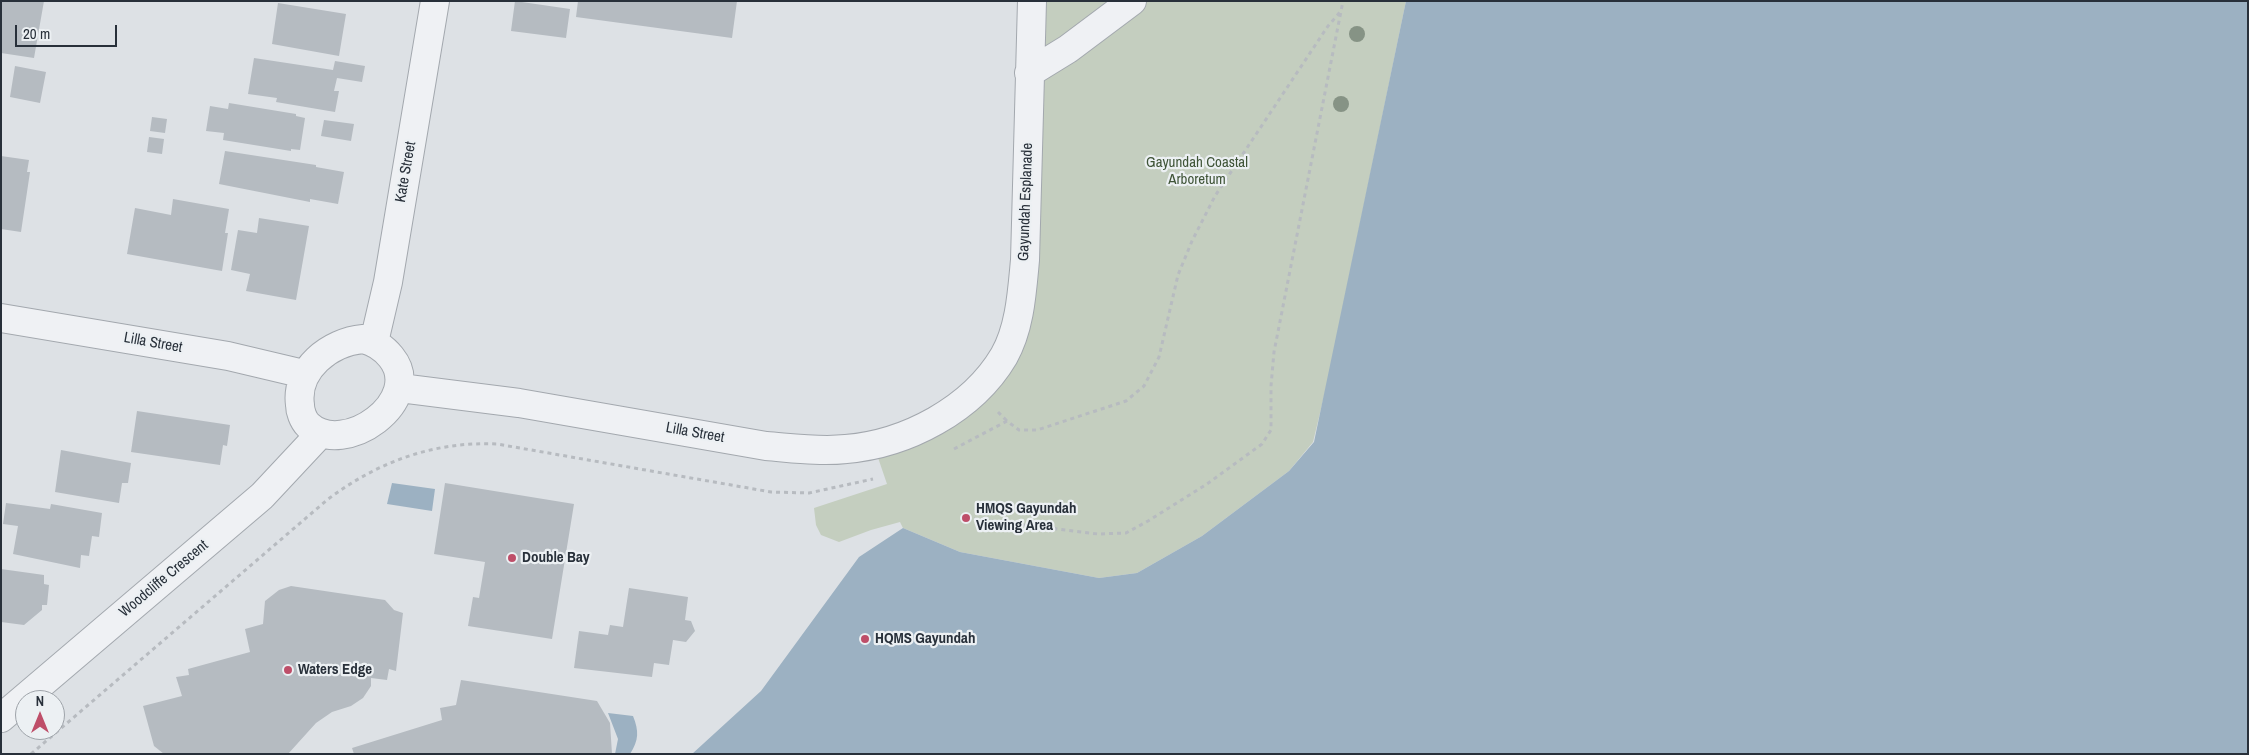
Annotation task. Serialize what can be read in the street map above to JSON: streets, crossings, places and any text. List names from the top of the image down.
{
  "streets": {
    "street": [
      "Kate Street",
      "Gayundah Esplanade",
      "Lilla Street",
      "Woodcliffe Crescent"
    ]
  },
  "crossings": [
    ["Kate Street", "Lilla Street"],
    ["Kate Street", "Woodcliffe Crescent"],
    ["Gayundah Esplanade", "Lilla Street"],
    ["Lilla Street", "Woodcliffe Crescent"]
  ],
  "parks": ["Gayundah Coastal Arboretum"],
  "places": [
    "HMQS Gayundah Viewing Area",
    "Double Bay",
    "HQMS Gayundah",
    "Waters Edge"
  ],
  "scale_bar": "20 m",
  "north": "top"
}
